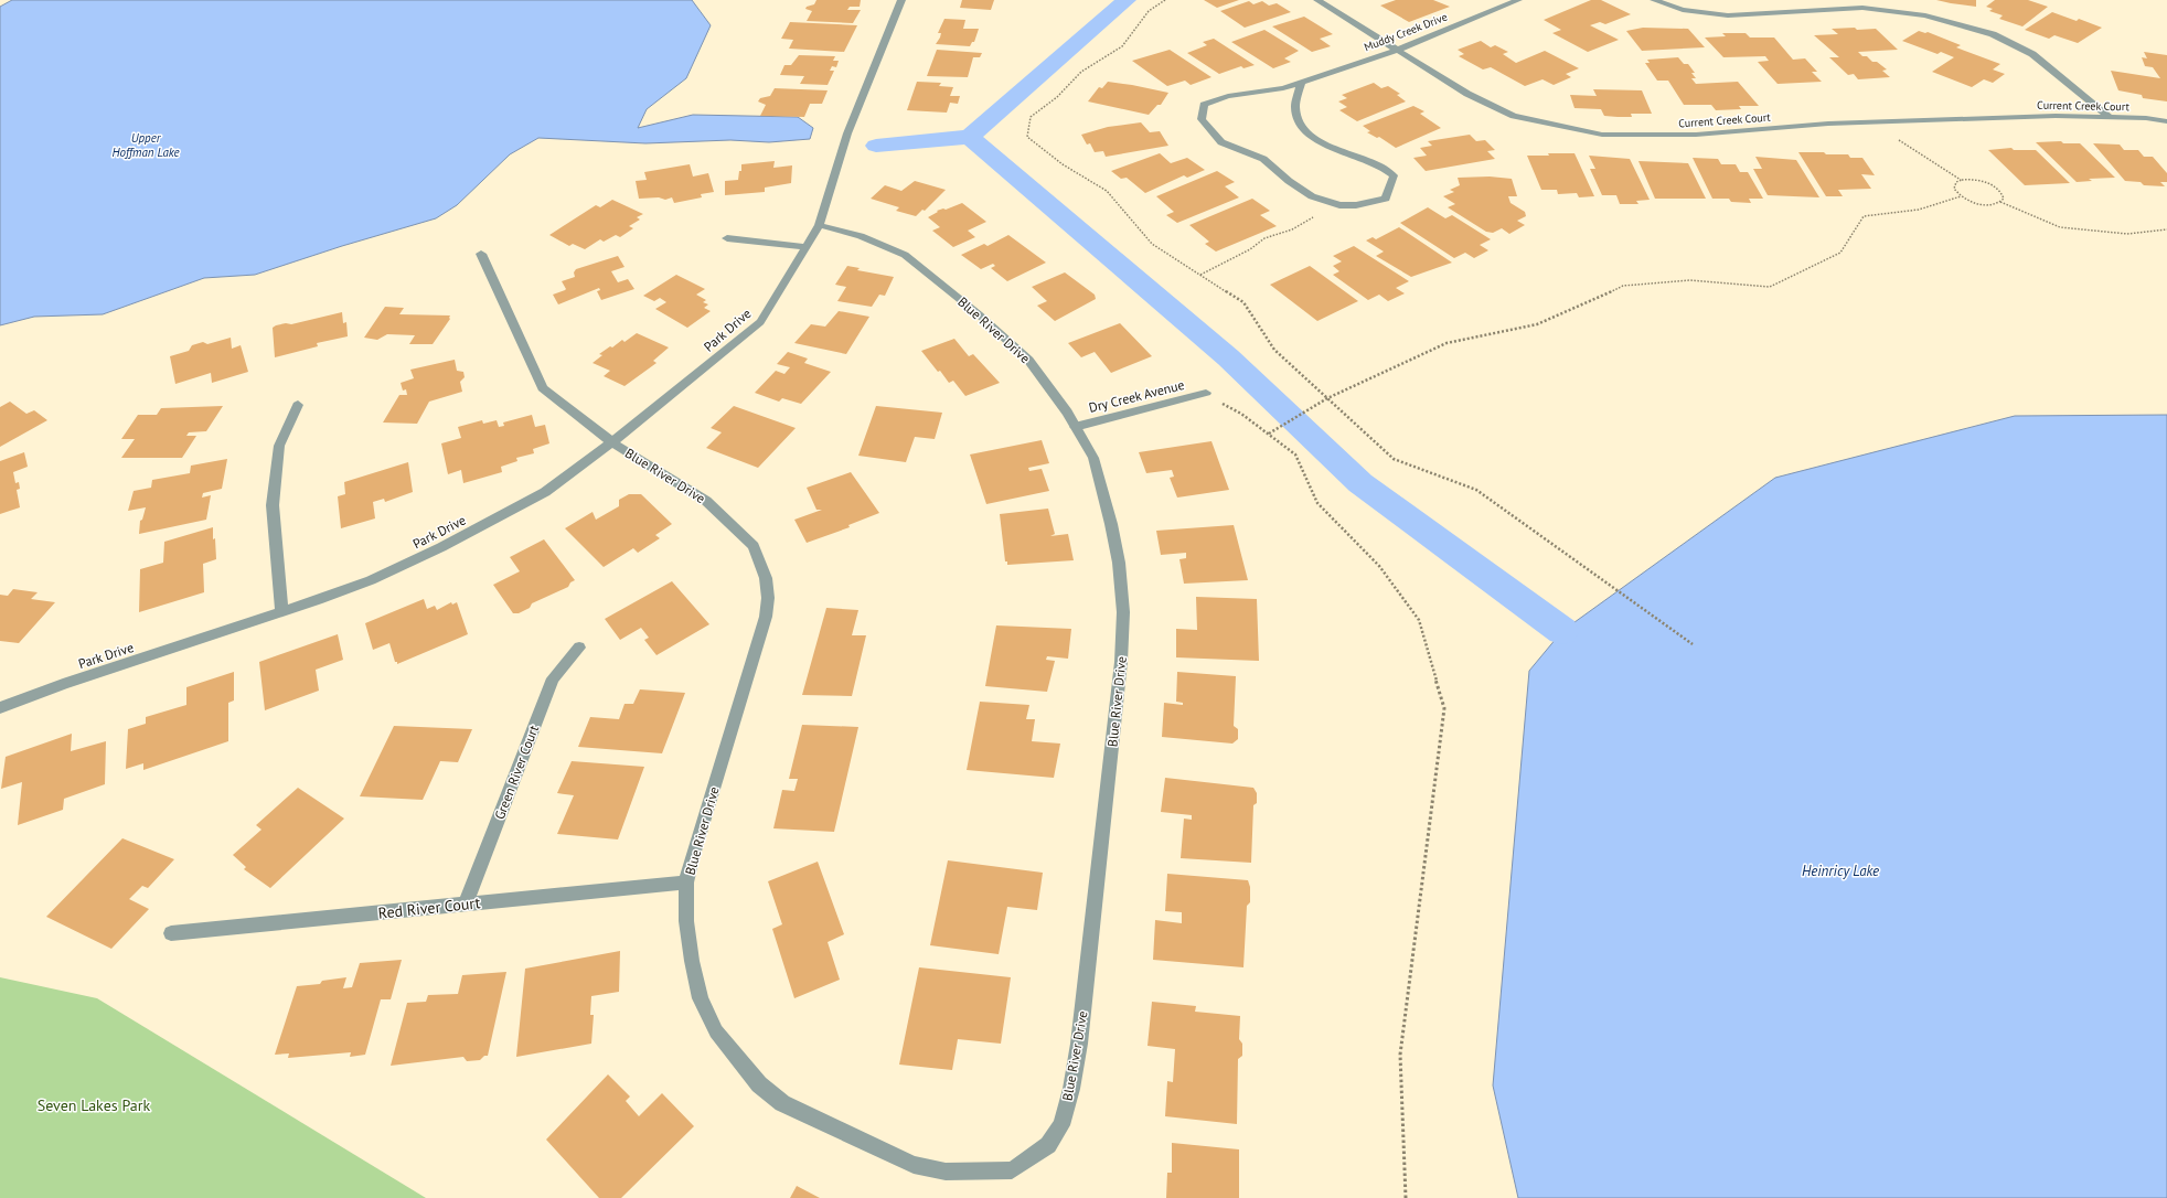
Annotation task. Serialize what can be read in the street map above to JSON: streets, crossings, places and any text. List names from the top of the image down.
{
  "streets": {
    "street": [
      "Muddy Creek Drive",
      "Current Creek Court",
      "Park Drive",
      "Blue River Drive",
      "Dry Creek Avenue",
      "Green River Court",
      "Red River Court"
    ]
  },
  "crossings": [
    ["Muddy Creek Drive", "Current Creek Court"],
    ["Park Drive", "Blue River Drive"],
    ["Blue River Drive", "Dry Creek Avenue"],
    ["Blue River Drive", "Red River Court"],
    ["Green River Court", "Red River Court"]
  ],
  "water": ["Upper Hoffman Lake", "Heinricy Lake"],
  "parks": ["Seven Lakes Park"]
}
